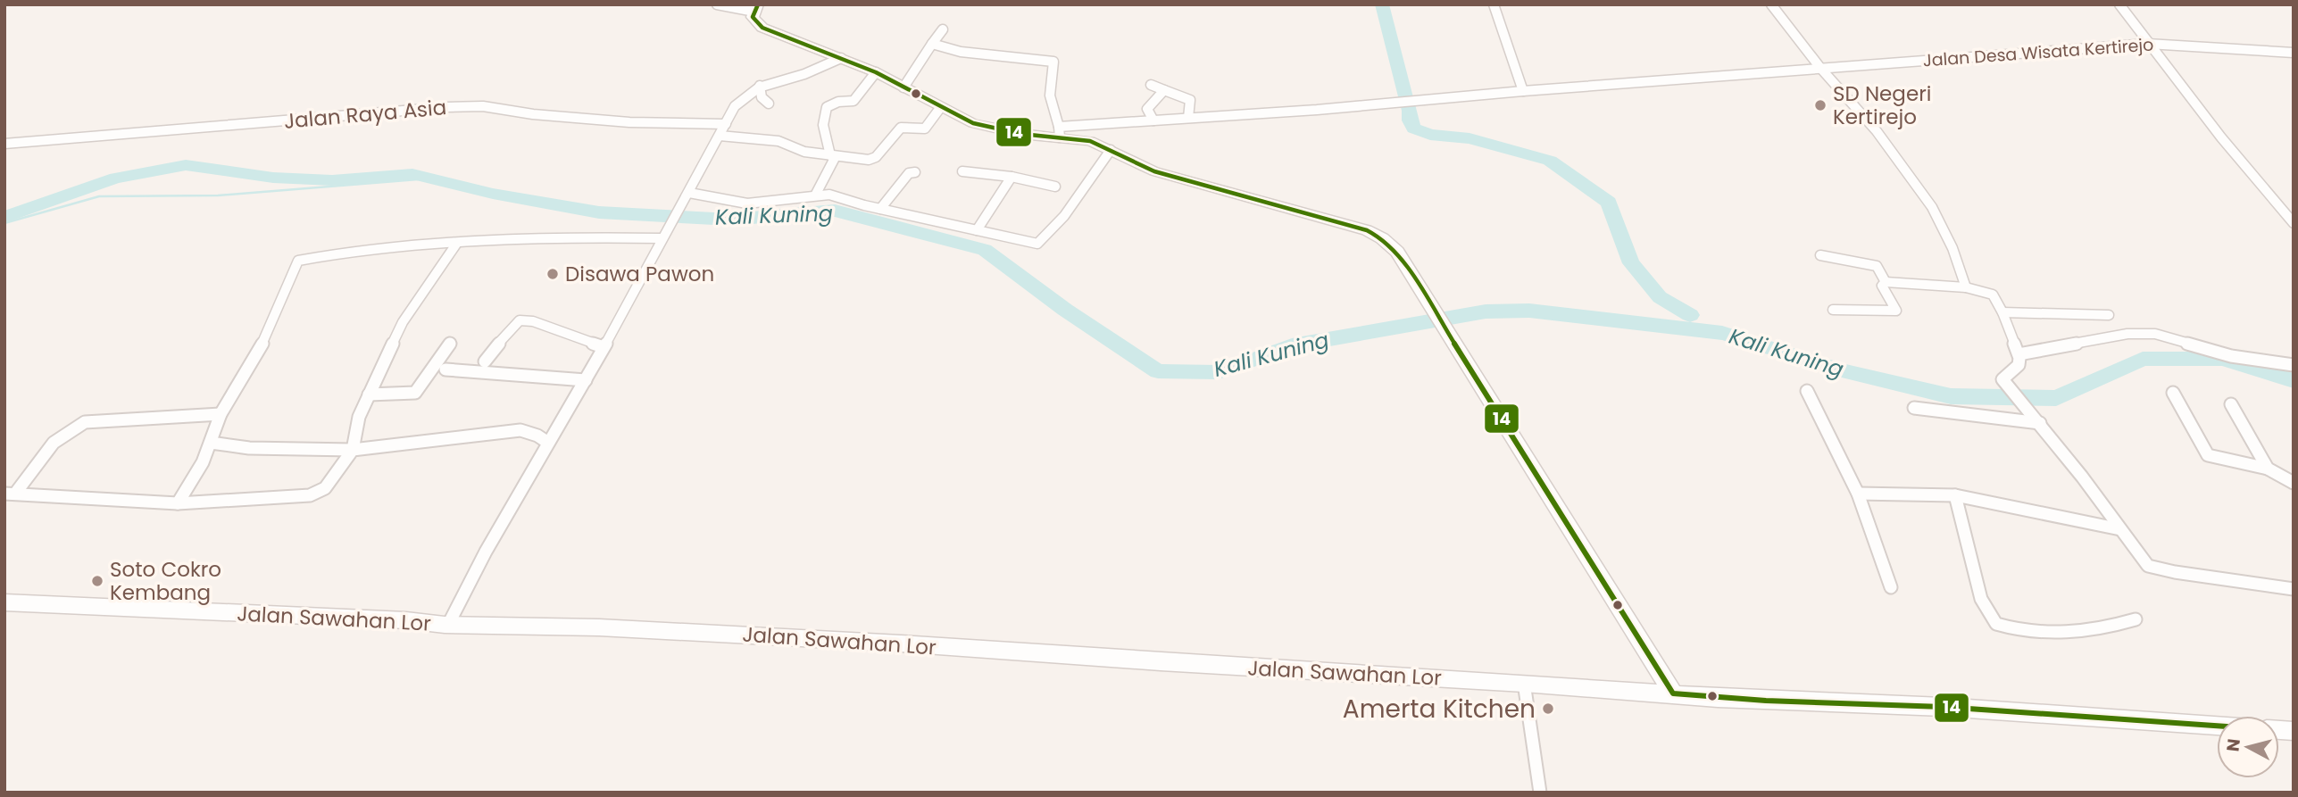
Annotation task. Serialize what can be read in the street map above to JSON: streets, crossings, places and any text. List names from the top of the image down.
{
  "streets": {
    "main road": ["Jalan Sawahan Lor"],
    "street": ["Jalan Desa Wisata Kertirejo", "Jalan Raya Asia"]
  },
  "water": ["Kali Kuning"],
  "places": [
    "SD Negeri Kertirejo",
    "Disawa Pawon",
    "Soto Cokro Kembang",
    "Amerta Kitchen"
  ],
  "lines": ["transit line 14"],
  "north": "left"
}
